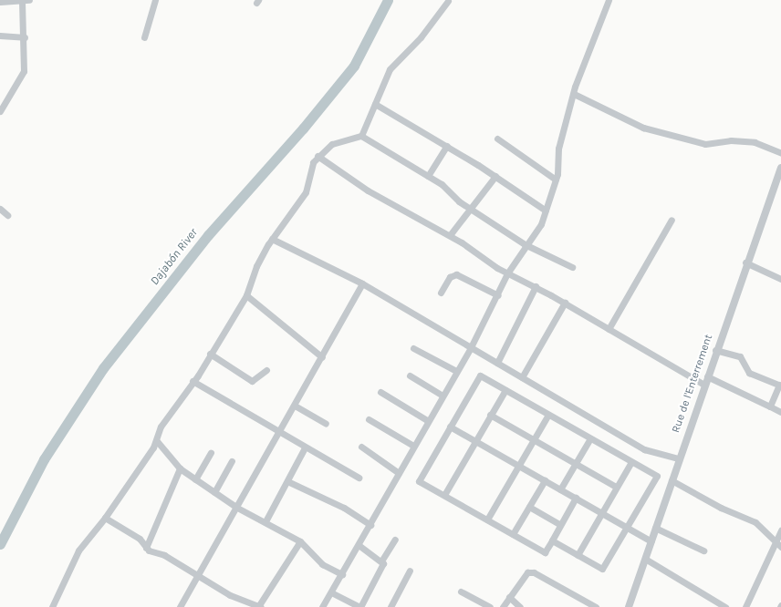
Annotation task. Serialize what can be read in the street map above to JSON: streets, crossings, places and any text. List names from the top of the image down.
{
  "streets": {
    "street": ["Rue de l'Enterrement"]
  },
  "water": ["Dajabón River"]
}
